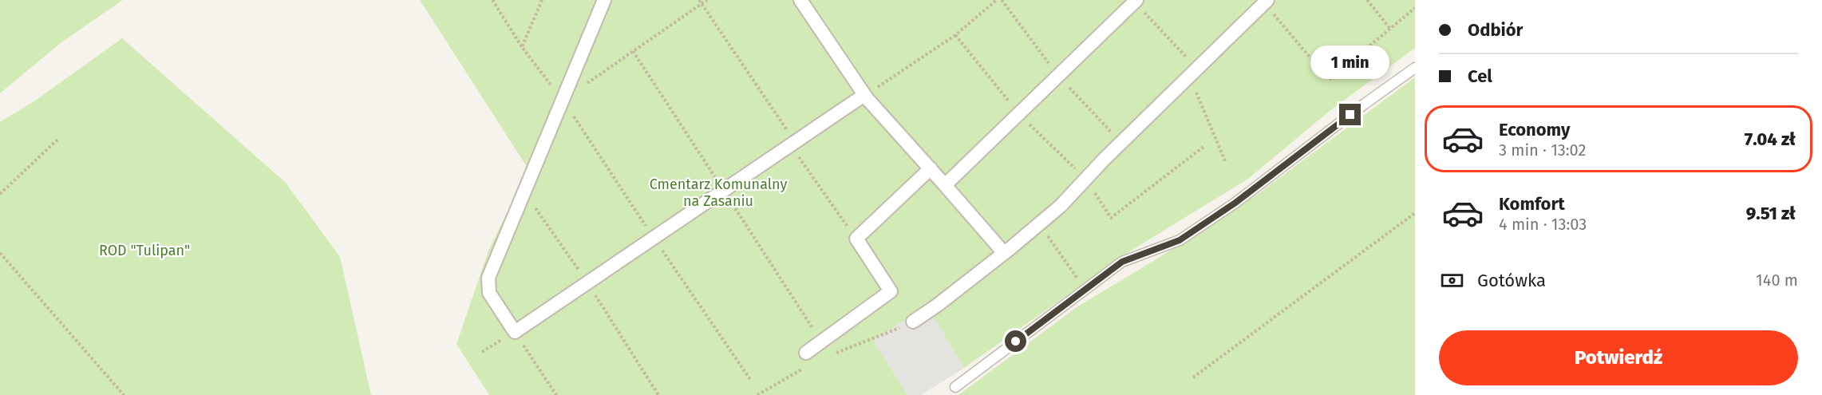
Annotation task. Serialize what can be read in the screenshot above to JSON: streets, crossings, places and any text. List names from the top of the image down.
{
  "parks": ["Cmentarz Komunalny na Zasaniu", "ROD \"Tulipan\""],
  "page": {
    "banner": ["Odbiór", "Cel"],
    "bubble": "1 min",
    "list": [
      {
        "name": "Economy",
        "note": "3 min · 13:02",
        "value": "7.04 zł"
      },
      {
        "name": "Komfort",
        "note": "4 min · 13:03",
        "value": "9.51 zł"
      }
    ],
    "pay": ["Gotówka", "140 m"],
    "buttons": "Potwierdź"
  }
}
